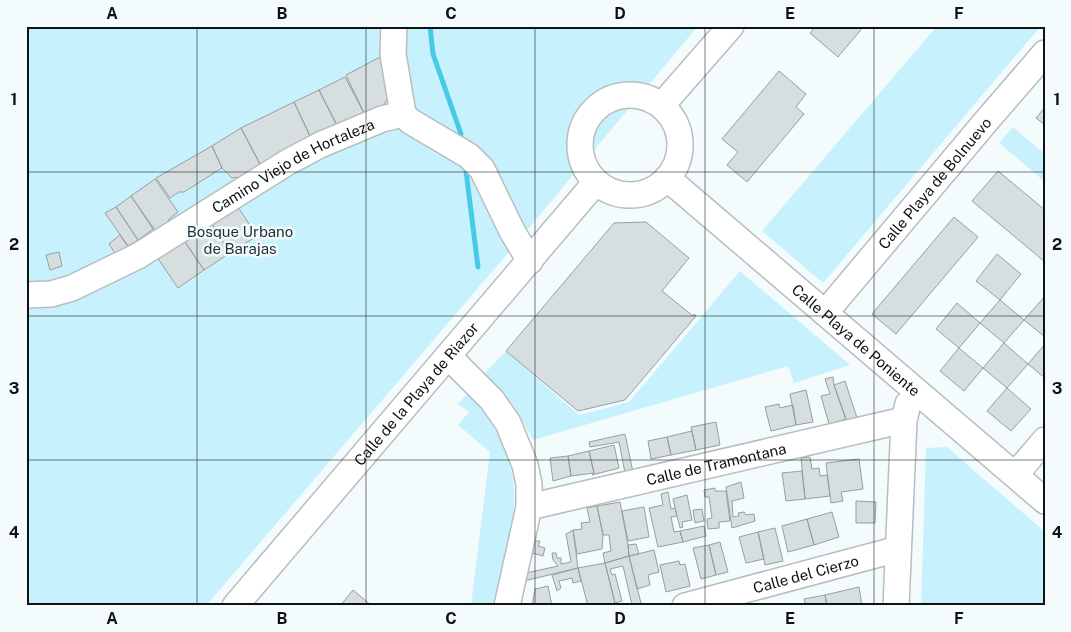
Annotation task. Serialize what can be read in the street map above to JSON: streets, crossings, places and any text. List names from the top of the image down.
{
  "streets": {
    "street": [
      "Camino Viejo de Hortaleza",
      "Calle Playa de Bolnuevo",
      "Calle Playa de Poniente",
      "Calle de la Playa de Riazor",
      "Calle de Tramontana",
      "Calle del Cierzo"
    ]
  },
  "crossings": [
    ["Calle Playa de Bolnuevo", "Calle Playa de Poniente"],
    ["Calle Playa de Poniente", "Calle de la Playa de Riazor"]
  ],
  "parks": ["Bosque Urbano de Barajas"],
  "grid": {
    "columns": [
      "A",
      "B",
      "C",
      "D",
      "E",
      "F"
    ],
    "rows": [
      "1",
      "2",
      "3",
      "4"
    ]
  }
}
